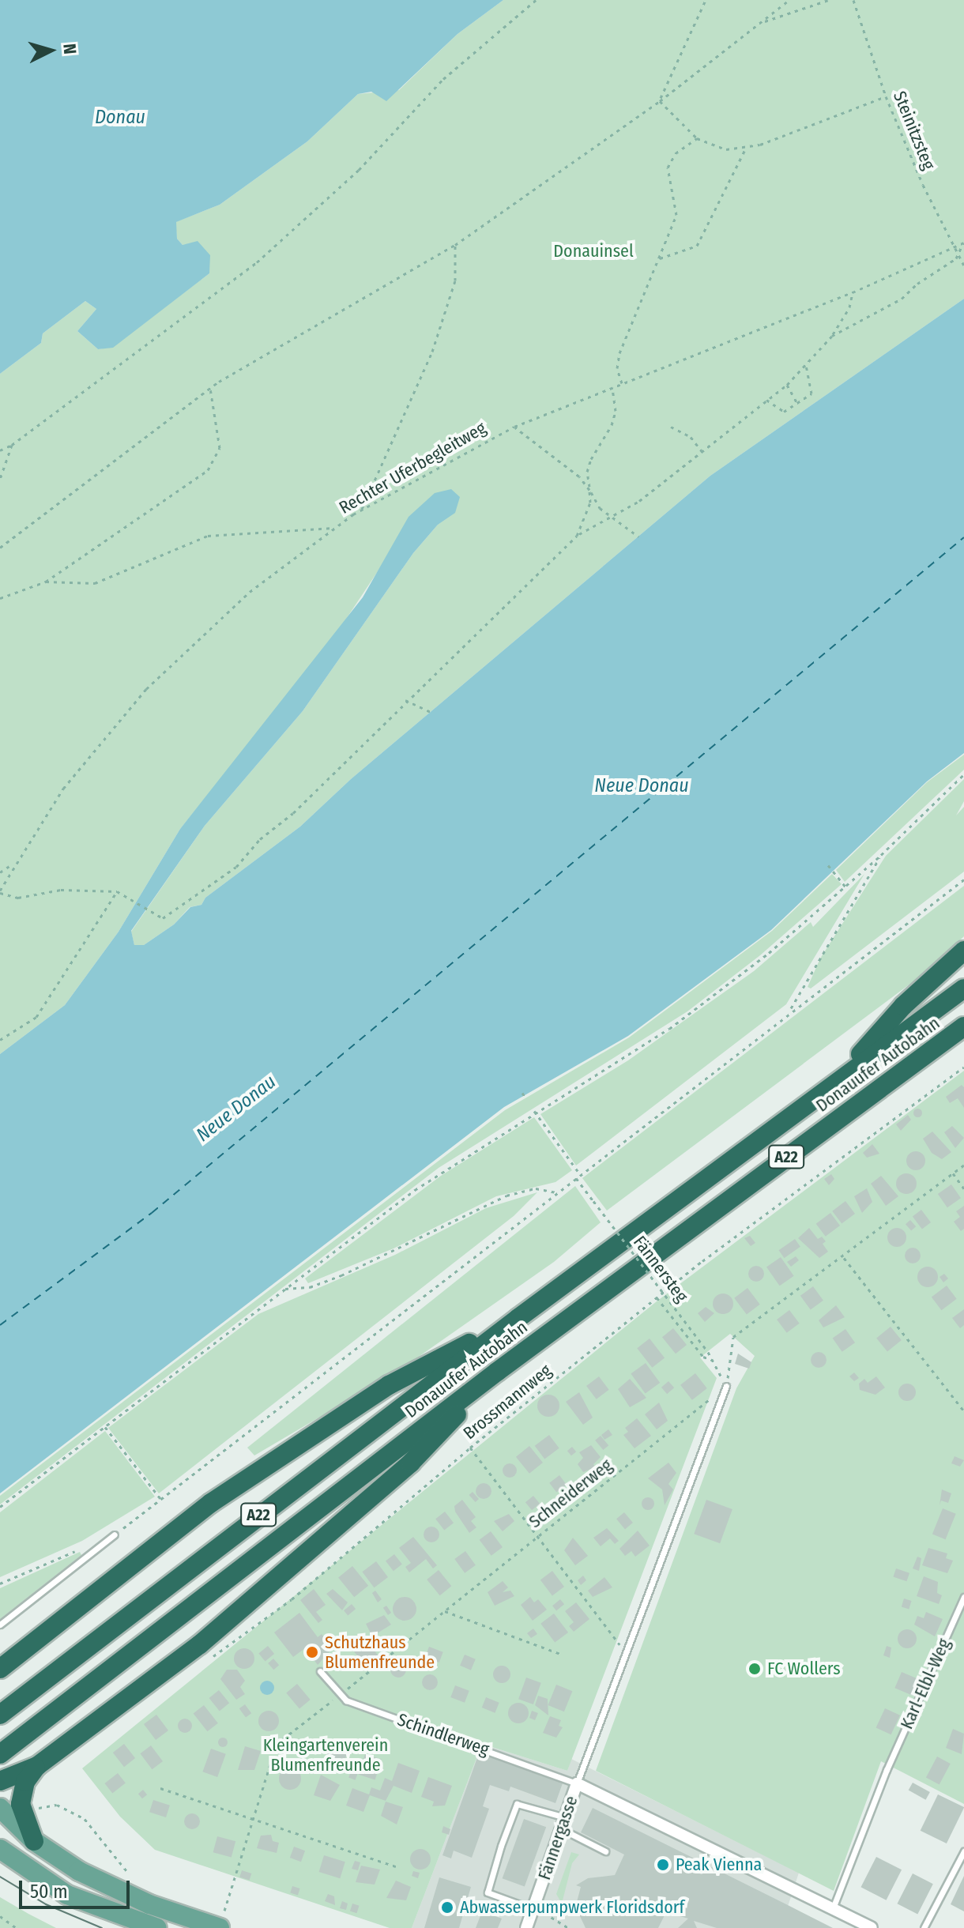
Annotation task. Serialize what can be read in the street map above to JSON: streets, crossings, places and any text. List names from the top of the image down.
{
  "streets": {
    "highway": ["Donauufer Autobahn", "A22"],
    "street": ["Fännergasse"],
    "lane": ["Karl-Elbl-Weg", "Schindlerweg"],
    "path": [
      "Steinitzsteg",
      "Rechter Uferbegleitweg",
      "Fännersteg",
      "Brossmannweg",
      "Schneiderweg"
    ]
  },
  "crossings": [
    ["Fännersteg", "Schneiderweg"],
    ["Schneiderweg", "Schindlerweg"],
    ["Schindlerweg", "Fännergasse"]
  ],
  "water": ["Donau", "Neue Donau"],
  "parks": ["Donauinsel", "Kleingartenverein Blumenfreunde"],
  "places": [
    "Schutzhaus Blumenfreunde",
    "FC Wollers",
    "Peak Vienna",
    "Abwasserpumpwerk Floridsdorf"
  ],
  "scale_bar": "50 m",
  "north": "right"
}
